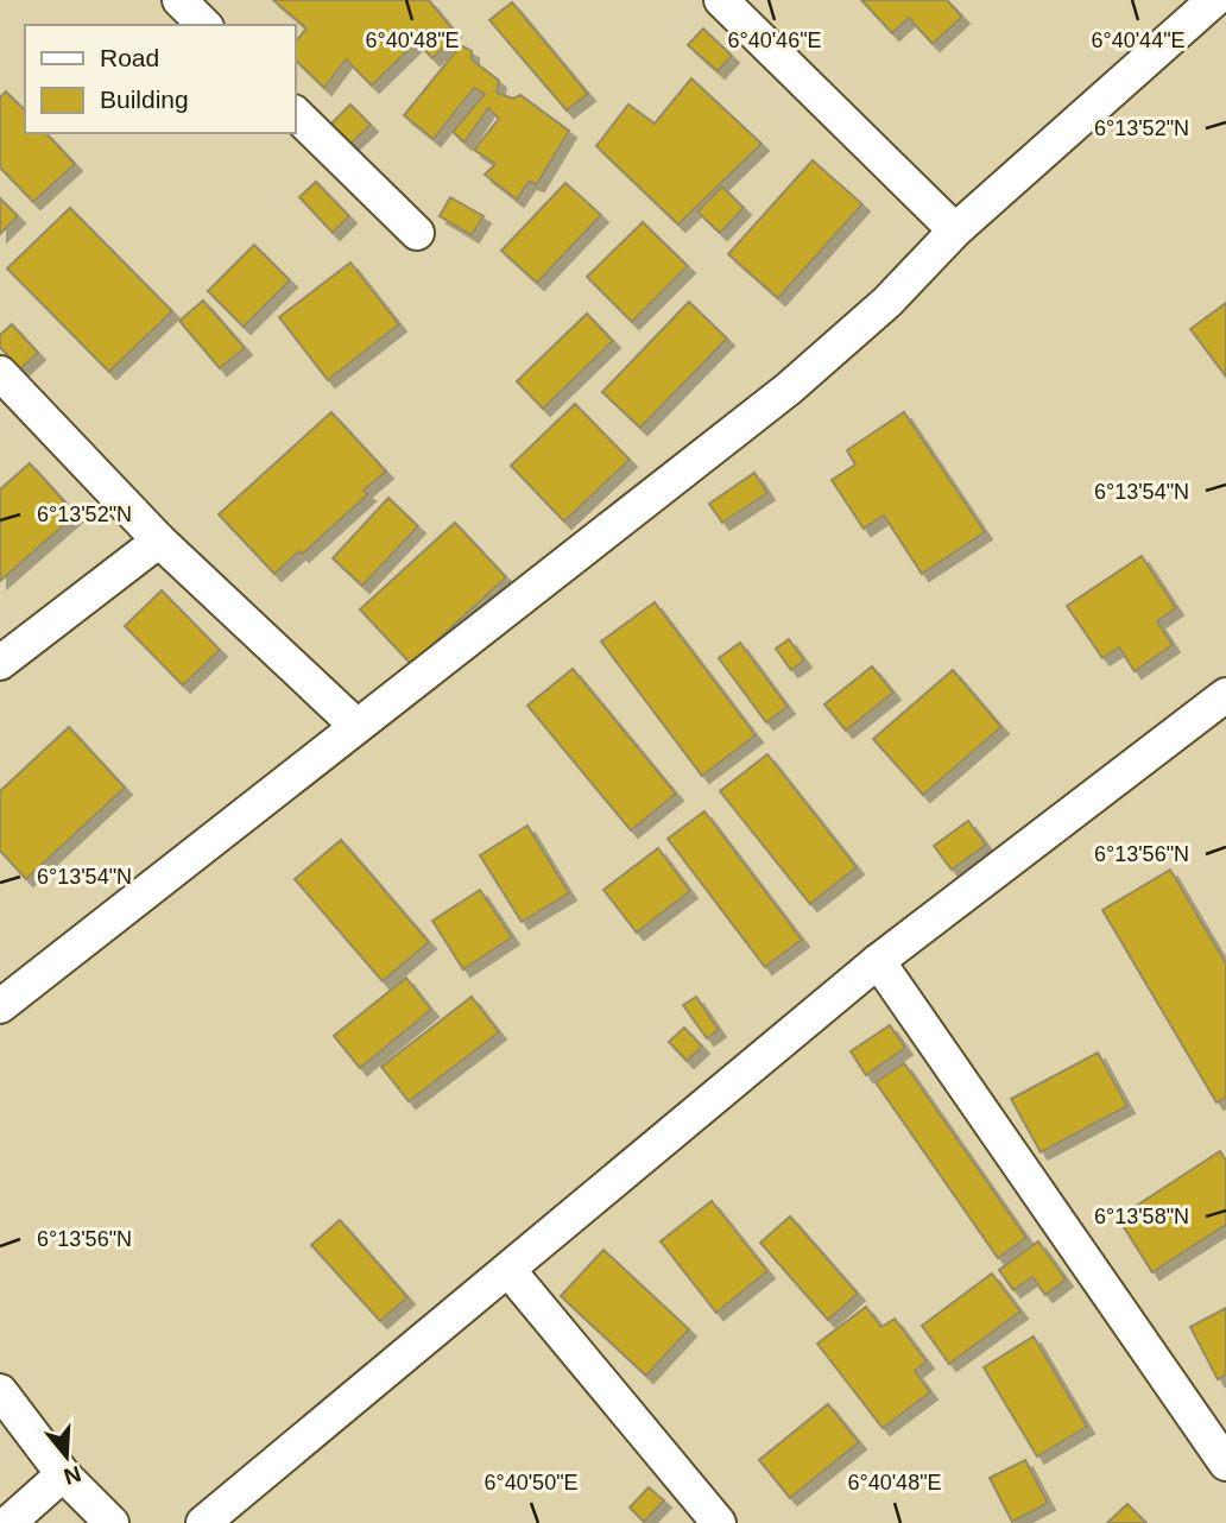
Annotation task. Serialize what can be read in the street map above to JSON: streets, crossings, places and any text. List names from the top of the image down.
{
  "legend": ["Road", "Building"],
  "north": "bottom",
  "coordinates": [
    "6°40'48\"E",
    "6°40'46\"E",
    "6°40'44\"E",
    "6°13'52\"N",
    "6°13'54\"N",
    "6°13'56\"N",
    "6°13'58\"N",
    "6°40'50\"E"
  ]
}
